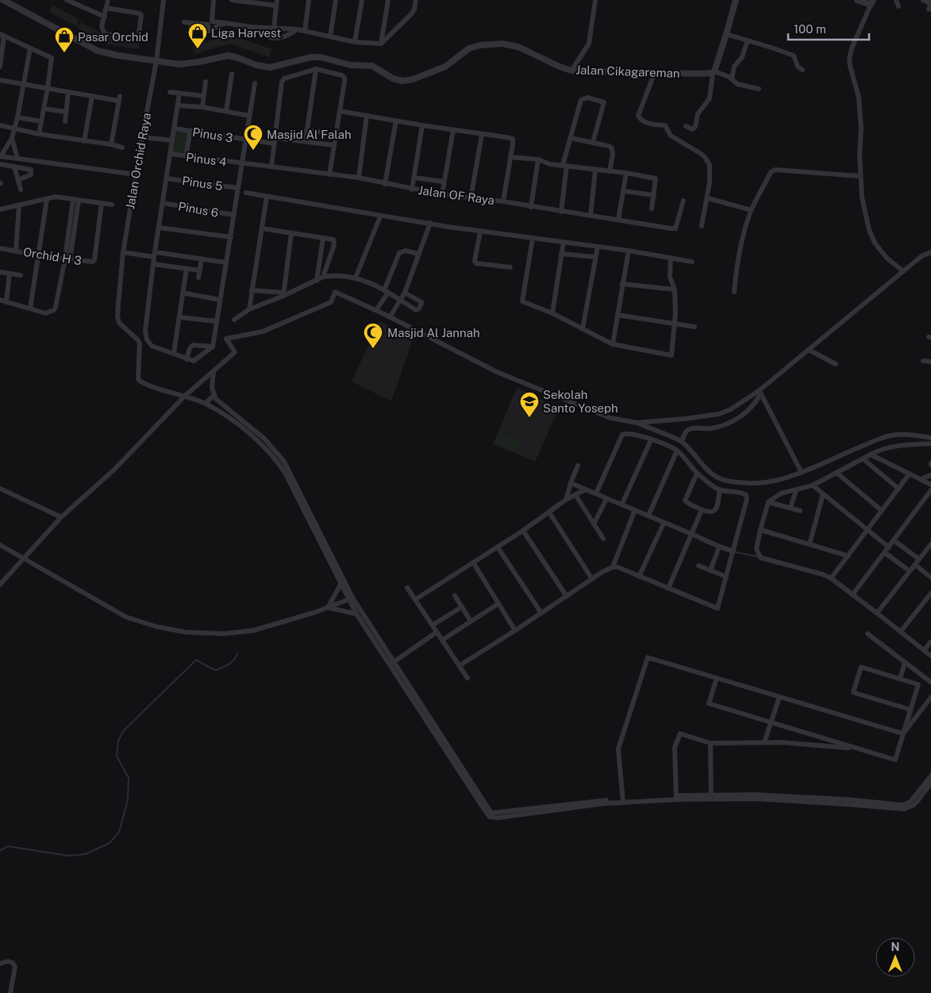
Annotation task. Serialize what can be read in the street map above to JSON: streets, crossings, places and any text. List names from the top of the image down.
{
  "streets": {
    "street": [
      "Jalan Cikagareman",
      "Pinus 3",
      "Pinus 4",
      "Jalan Orchid Raya",
      "Pinus 5",
      "Jalan OF Raya",
      "Pinus 6",
      "Orchid H 3"
    ]
  },
  "crossings": [
    ["Jalan Cikagareman", "Jalan Orchid Raya"],
    ["Pinus 4", "Jalan OF Raya"]
  ],
  "places": {
    "shop": ["Liga Harvest", "Pasar Orchid"],
    "mosque": ["Masjid Al Falah", "Masjid Al Jannah"],
    "school or university": ["Sekolah Santo Yoseph"]
  },
  "scale_bar": "100 m",
  "north": "top"
}
